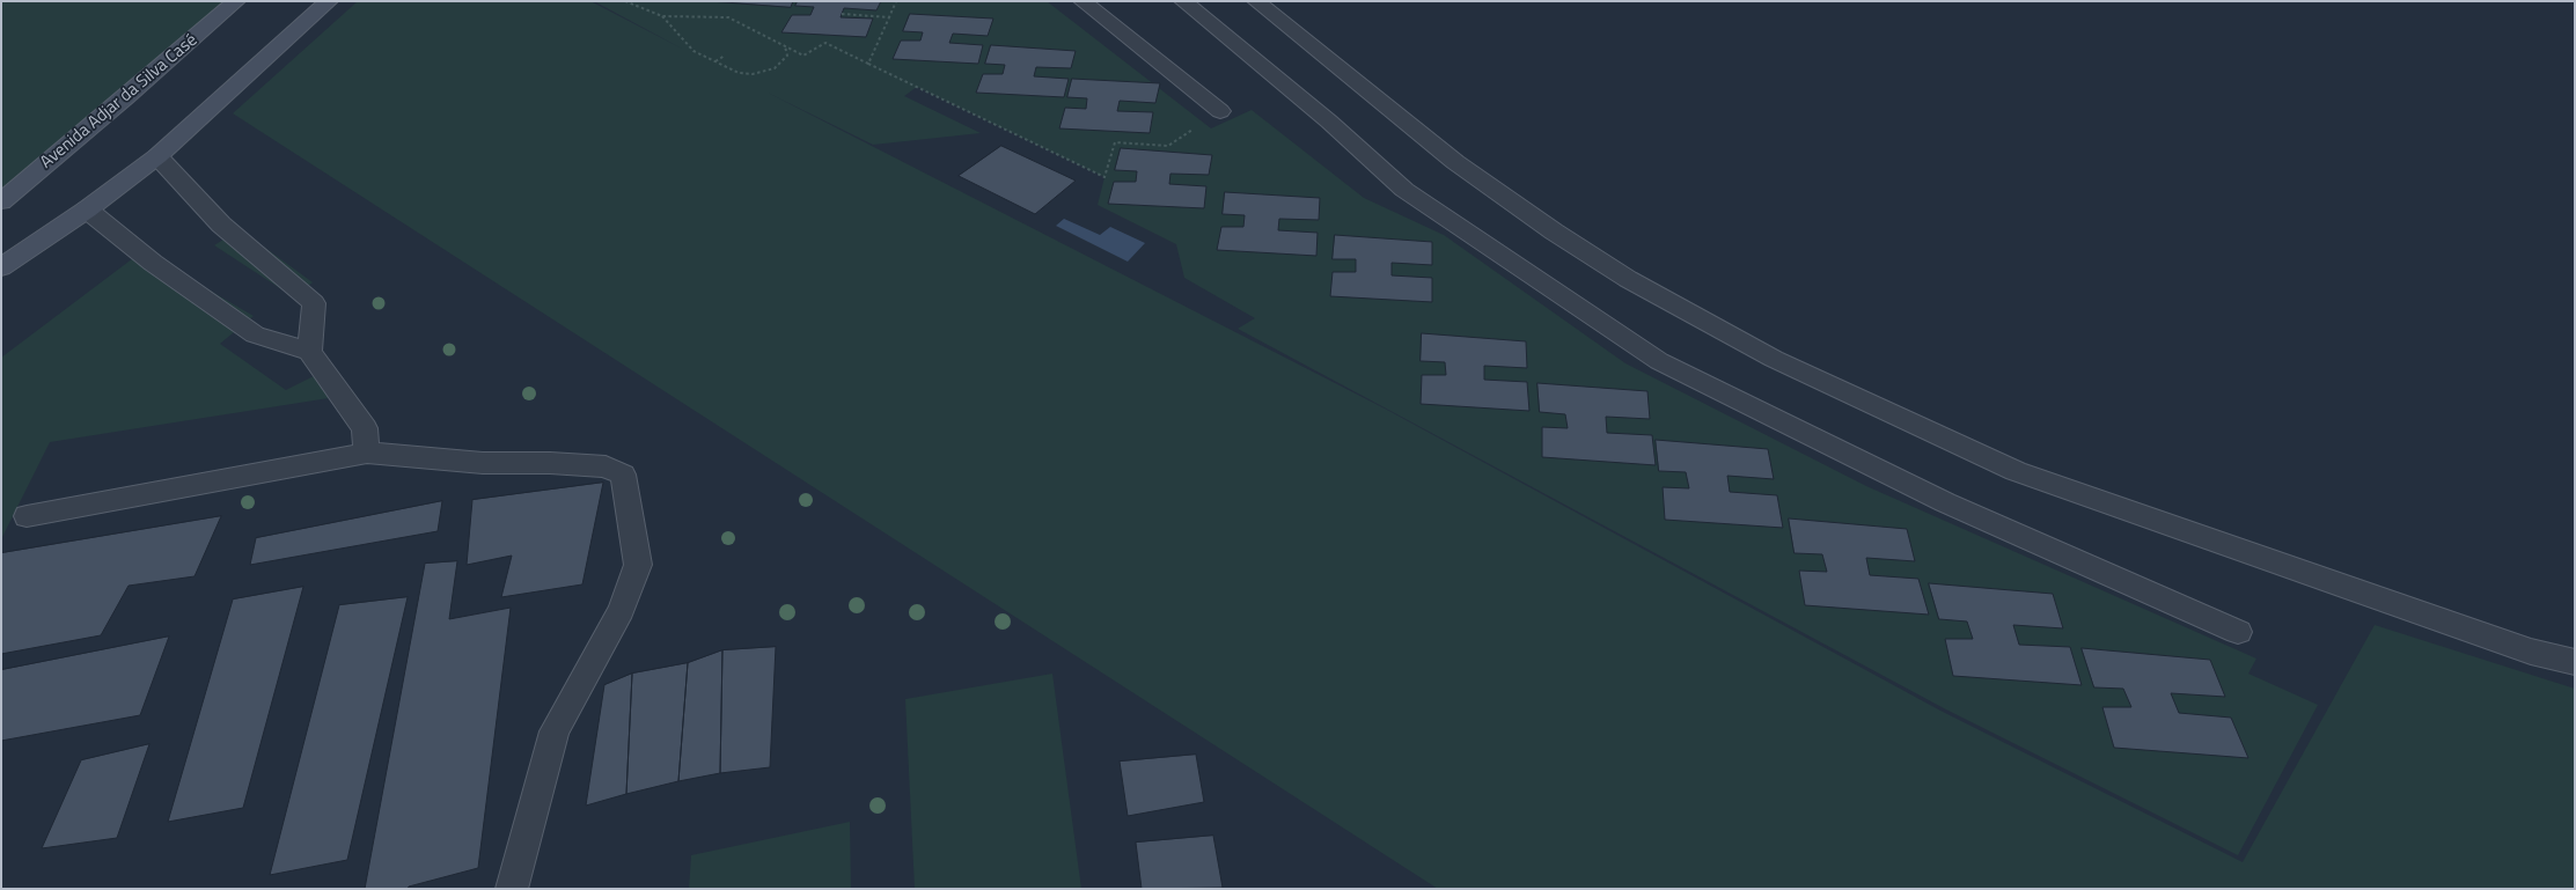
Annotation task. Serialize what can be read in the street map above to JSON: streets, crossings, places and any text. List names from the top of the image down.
{
  "streets": {
    "main road": ["Avenida Adjar da Silva Casé"]
  }
}
